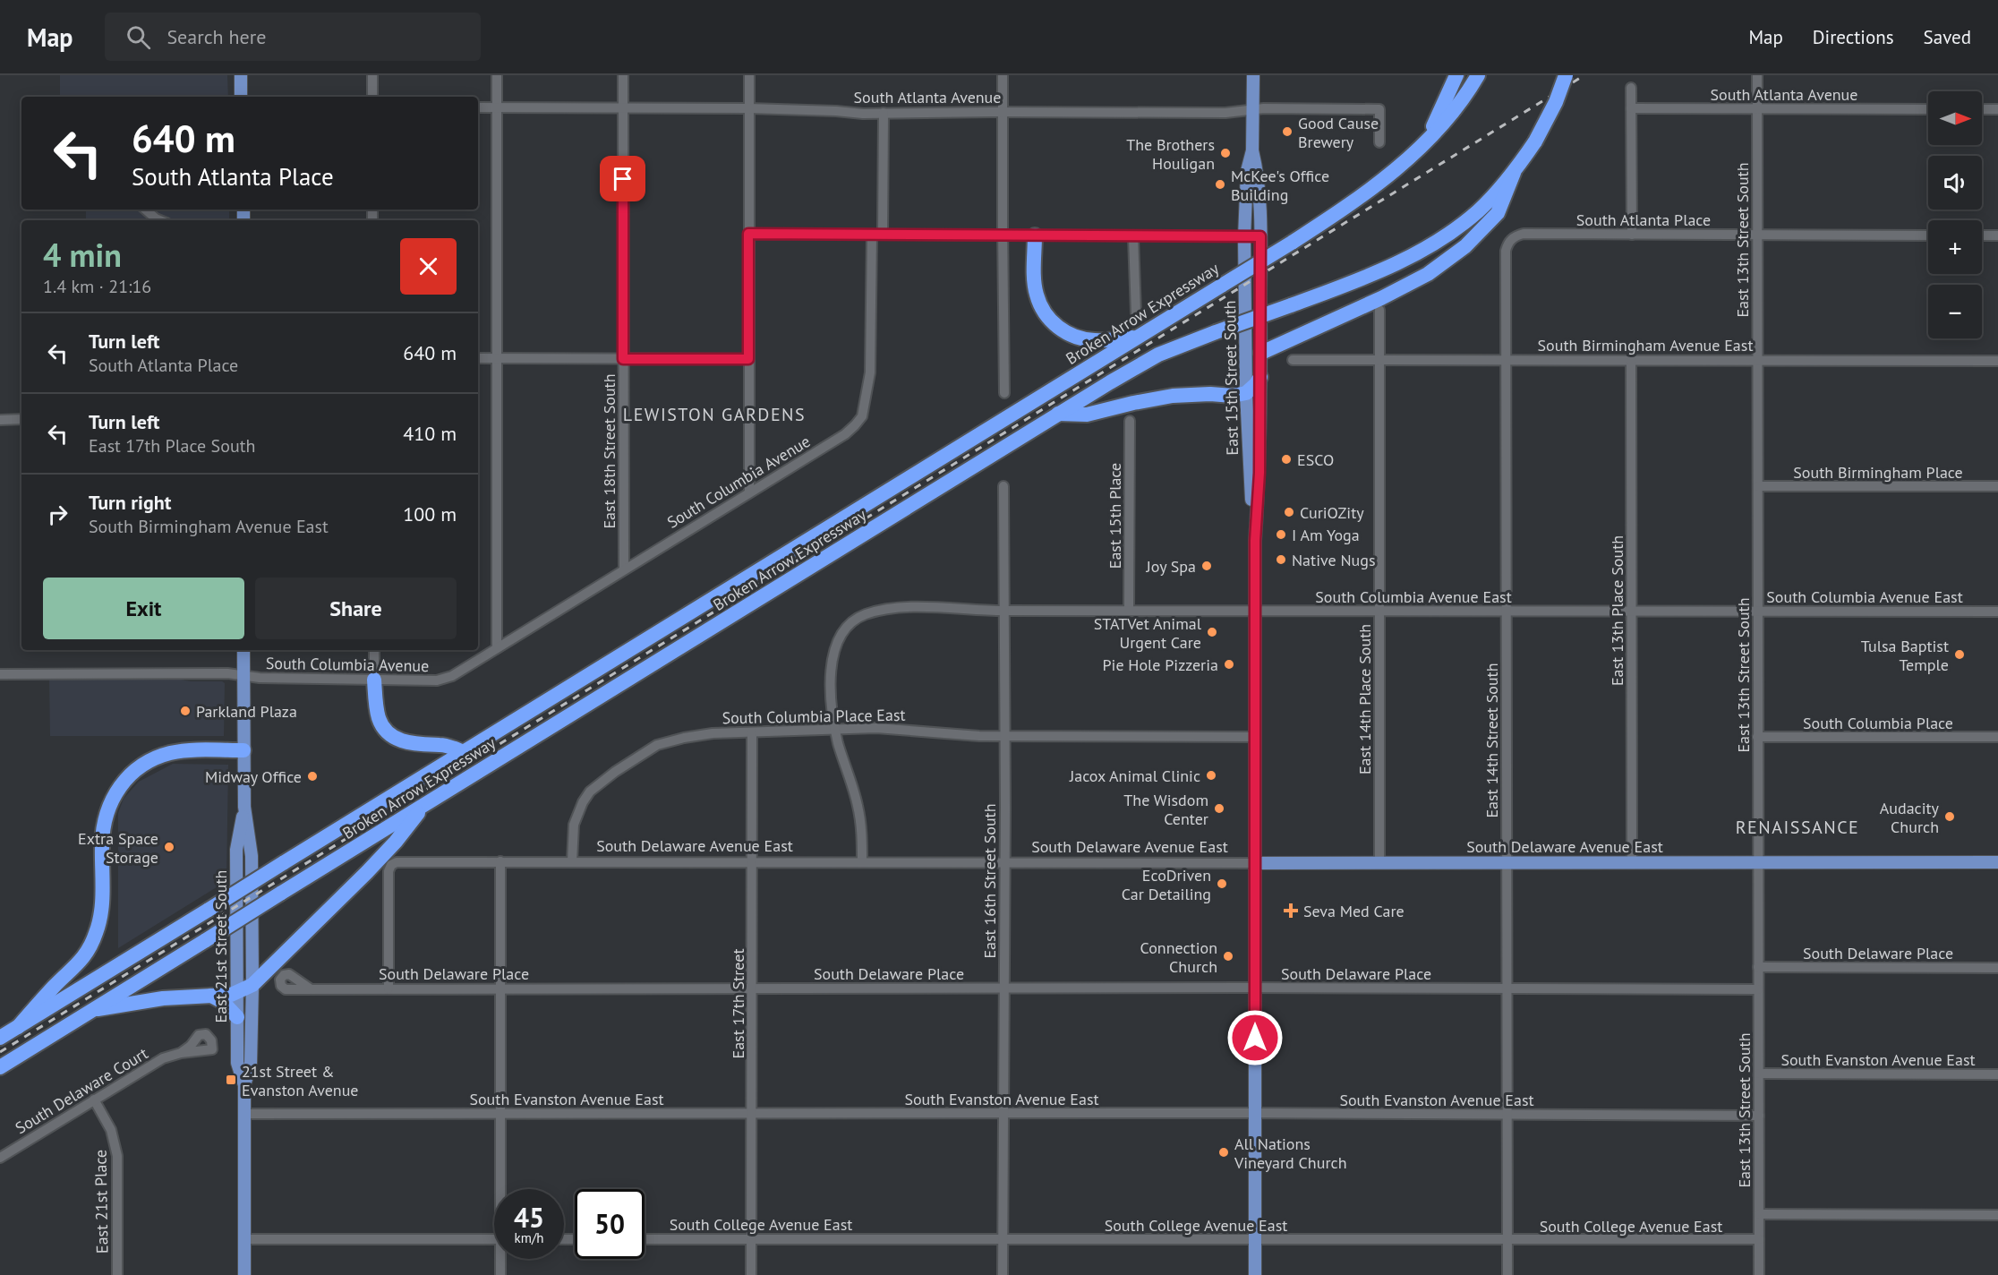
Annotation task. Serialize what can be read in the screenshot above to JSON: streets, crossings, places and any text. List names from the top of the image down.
{
  "streets": {
    "highway": ["Broken Arrow Expressway"],
    "main road": ["East 15th Street South", "South Delaware Avenue East", "East 21st Street South"],
    "street": [
      "South Atlanta Avenue",
      "South Atlanta Place",
      "East 13th Street South",
      "South Birmingham Avenue East",
      "East 18th Street South",
      "South Birmingham Place",
      "South Columbia Avenue",
      "East 15th Place",
      "South Columbia Avenue East",
      "East 13th Place South",
      "East 14th Place South",
      "South Columbia Place East",
      "South Columbia Place",
      "East 14th Street South",
      "East 16th Street South",
      "South Delaware Place",
      "East 17th Street",
      "South Evanston Avenue East",
      "South Delaware Court",
      "East 21st Place",
      "South College Avenue East"
    ]
  },
  "crossings": [
    ["South Atlanta Avenue", "East 13th Street South"],
    ["South Atlanta Avenue", "East 15th Street South"],
    ["South Atlanta Avenue", "East 18th Street South"],
    ["South Atlanta Place", "East 13th Street South"],
    ["South Atlanta Place", "East 14th Street South"],
    ["East 13th Street South", "South Birmingham Avenue East"],
    ["East 13th Street South", "South Birmingham Place"],
    ["East 13th Street South", "South Columbia Avenue East"],
    ["East 13th Street South", "South Columbia Place"],
    ["East 13th Street South", "South Delaware Avenue East"],
    ["East 13th Street South", "South Delaware Place"],
    ["East 13th Street South", "South Evanston Avenue East"],
    ["East 13th Street South", "South College Avenue East"],
    ["South Birmingham Avenue East", "East 13th Place South"],
    ["South Birmingham Avenue East", "East 14th Place South"],
    ["South Birmingham Avenue East", "East 14th Street South"],
    ["East 15th Street South", "South Columbia Avenue East"],
    ["East 15th Street South", "South Columbia Place East"],
    ["East 15th Street South", "South Delaware Avenue East"],
    ["East 15th Street South", "South Delaware Place"],
    ["East 15th Street South", "South Evanston Avenue East"],
    ["East 15th Street South", "South College Avenue East"],
    ["East 18th Street South", "South Columbia Avenue"],
    ["South Columbia Avenue", "East 21st Street South"],
    ["East 15th Place", "South Columbia Avenue East"],
    ["South Columbia Avenue East", "East 13th Place South"],
    ["South Columbia Avenue East", "East 14th Place South"],
    ["South Columbia Avenue East", "South Columbia Place East"],
    ["South Columbia Avenue East", "East 14th Street South"],
    ["South Columbia Avenue East", "East 16th Street South"],
    ["East 13th Place South", "South Delaware Avenue East"],
    ["East 14th Place South", "South Delaware Avenue East"],
    ["South Columbia Place East", "South Delaware Avenue East"],
    ["South Columbia Place East", "East 16th Street South"],
    ["South Columbia Place East", "East 17th Street"],
    ["East 14th Street South", "South Delaware Avenue East"],
    ["East 14th Street South", "South Delaware Place"],
    ["East 14th Street South", "South Evanston Avenue East"],
    ["East 14th Street South", "South College Avenue East"],
    ["South Delaware Avenue East", "East 16th Street South"],
    ["South Delaware Avenue East", "South Delaware Place"],
    ["South Delaware Avenue East", "East 17th Street"],
    ["East 16th Street South", "South Delaware Place"],
    ["East 16th Street South", "South Evanston Avenue East"],
    ["East 16th Street South", "South College Avenue East"],
    ["East 21st Street South", "South Evanston Avenue East"],
    ["South Delaware Place", "East 17th Street"],
    ["East 17th Street", "South Evanston Avenue East"],
    ["East 17th Street", "South College Avenue East"],
    ["South Delaware Court", "East 21st Place"]
  ],
  "districts": ["LEWISTON GARDENS", "RENAISSANCE"],
  "places": {
    "other": [
      "Good Cause Brewery",
      "The Brothers Houligan",
      "McKee's Office Building",
      "ESCO",
      "CuriOZity",
      "I Am Yoga",
      "Native Nugs",
      "Joy Spa",
      "STATVet Animal Urgent Care",
      "Tulsa Baptist Temple",
      "Pie Hole Pizzeria",
      "Parkland Plaza",
      "Jacox Animal Clinic",
      "Midway Office",
      "The Wisdom Center",
      "Audacity Church",
      "Extra Space Storage",
      "EcoDriven Car Detailing",
      "Connection Church",
      "All Nations Vineyard Church"
    ],
    "health": ["Seva Med Care"],
    "transit": ["21st Street & Evanston Avenue"]
  },
  "north": "right",
  "page": {
    "header": "Map",
    "search": "Search here",
    "nav": ["Map", "Directions", "Saved"],
    "map_buttons": ["+", "−"],
    "turn": ["640 m", "South Atlanta Place"],
    "heading": ["4 min", "1.4 km · 21:16"],
    "list": [
      {
        "name": "Turn left",
        "note": "South Atlanta Place",
        "value": "640 m"
      },
      {
        "name": "Turn left",
        "note": "East 17th Place South",
        "value": "410 m"
      },
      {
        "name": "Turn right",
        "note": "South Birmingham Avenue East",
        "value": "100 m"
      }
    ],
    "buttons": ["Exit", "Share"],
    "speed": "45 km/h",
    "limit": "50"
  }
}
